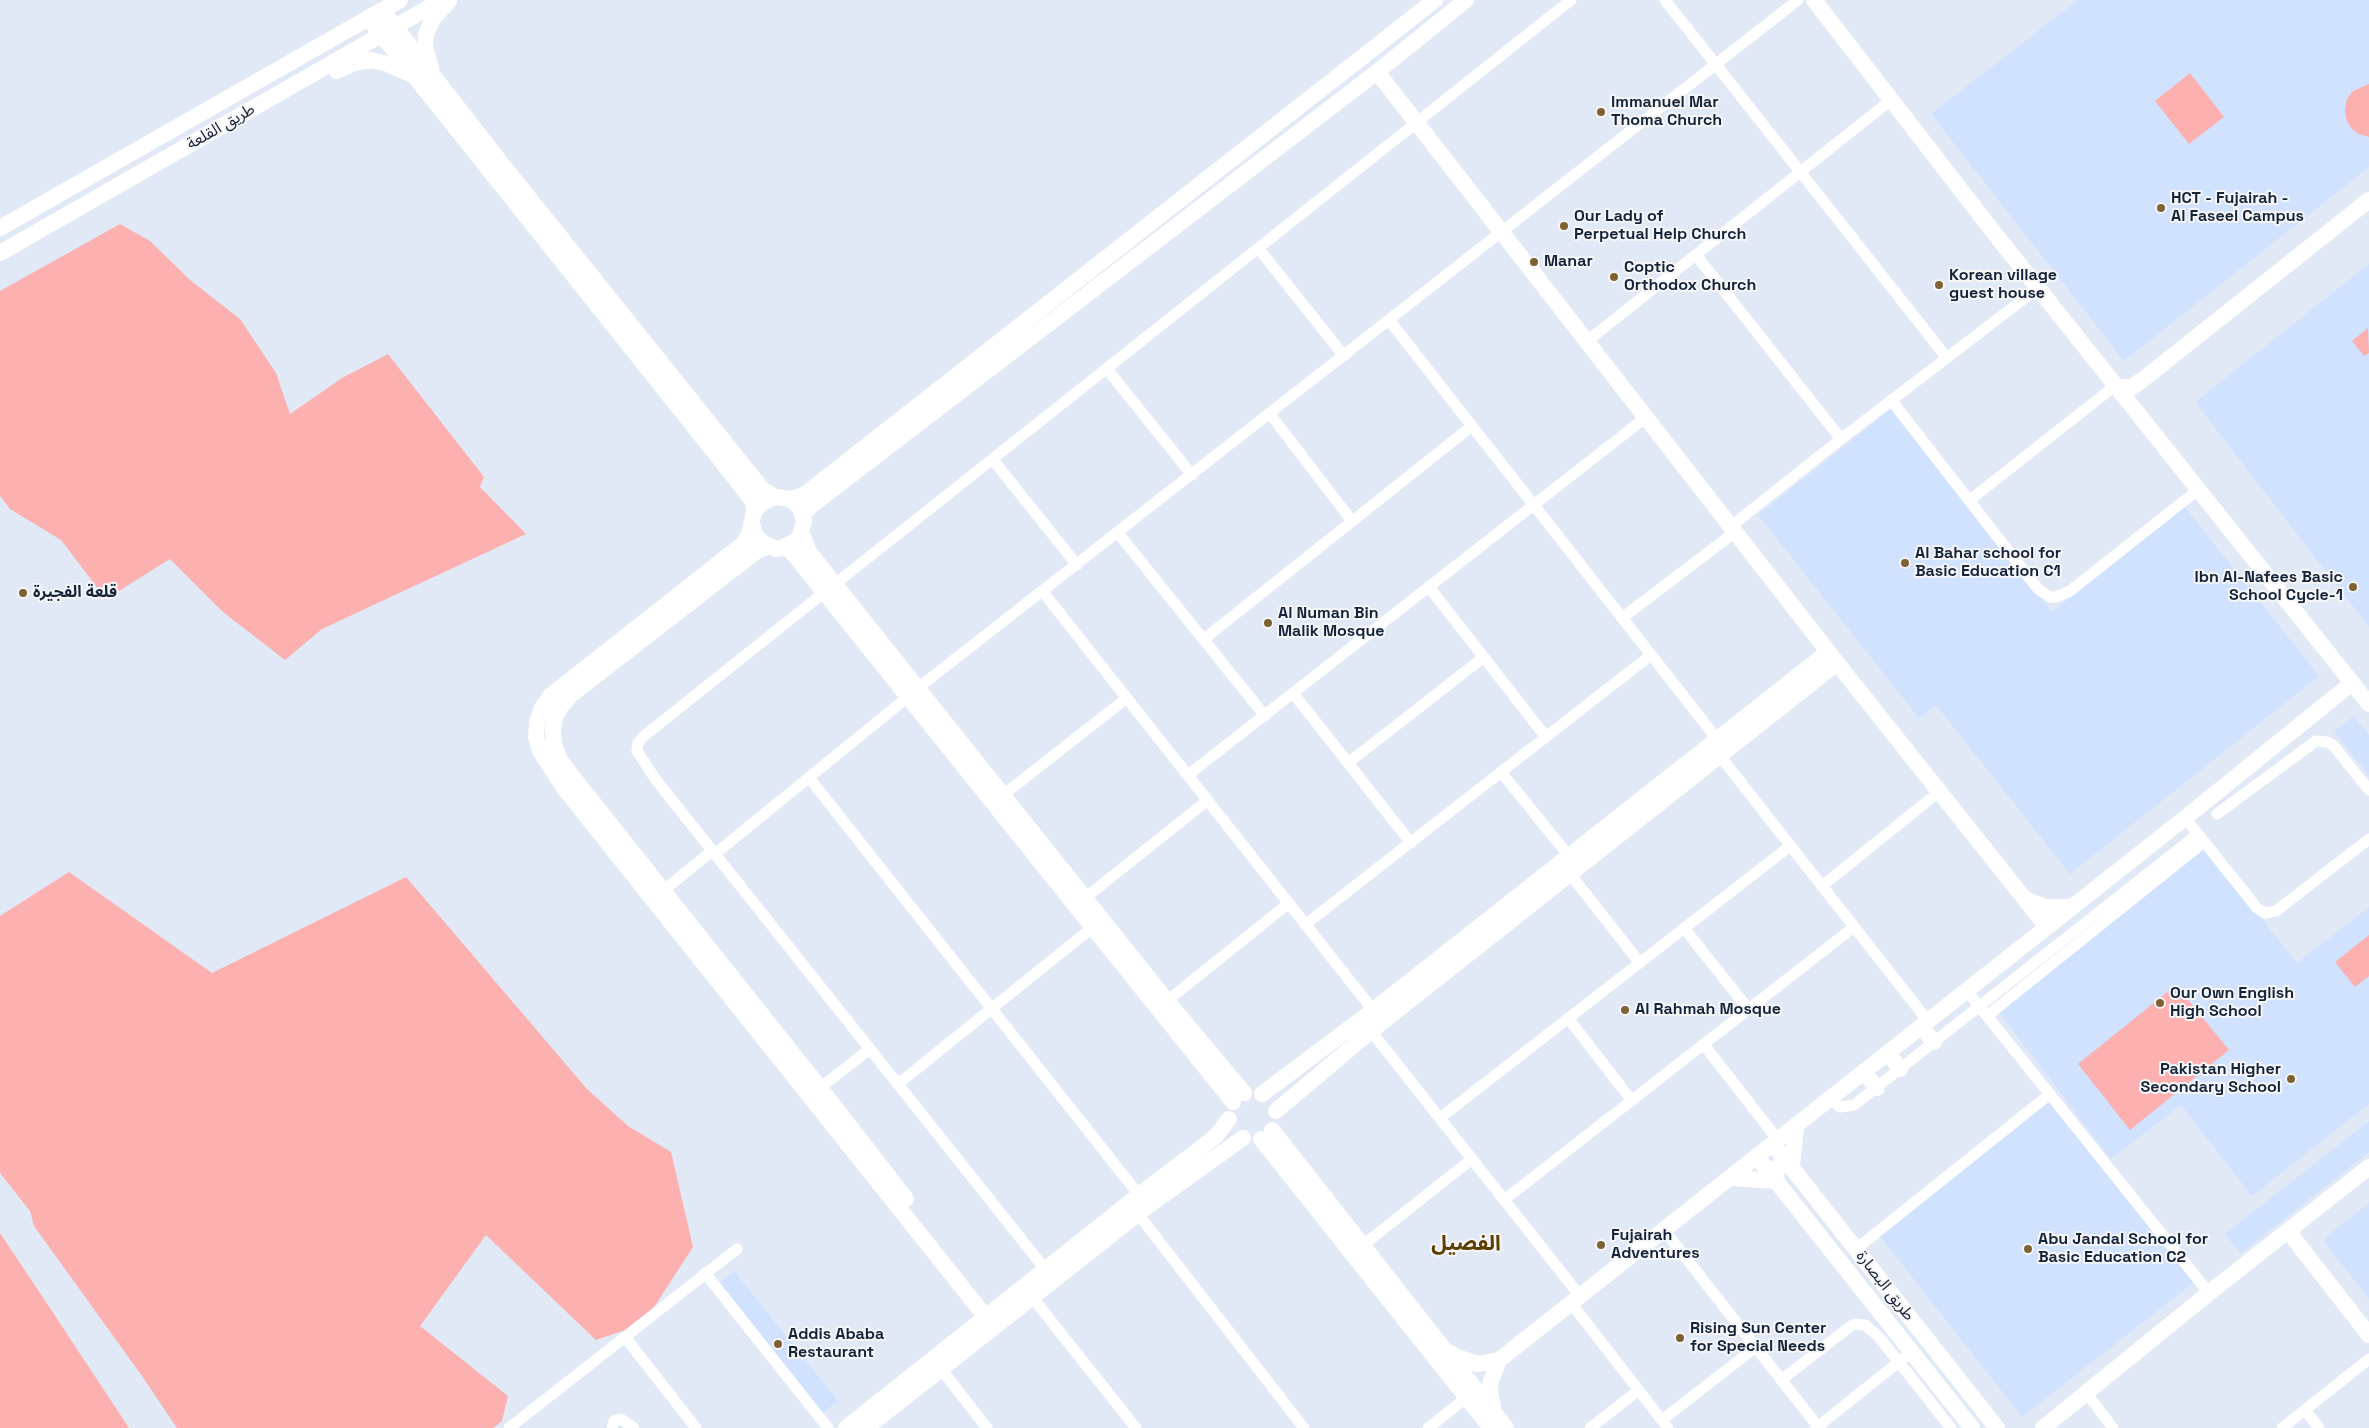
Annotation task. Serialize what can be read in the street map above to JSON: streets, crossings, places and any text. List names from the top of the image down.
{
  "streets": {
    "street": ["طريق القلعة", "طريق البصارة"]
  },
  "districts": ["الفصيل"],
  "places": [
    "Immanuel Mar Thoma Church",
    "HCT - Fujairah - Al Faseel Campus",
    "Our Lady of Perpetual Help Church",
    "Manar",
    "Coptic Orthodox Church",
    "Korean village guest house",
    "Al Bahar school for Basic Education C1",
    "Ibn Al-Nafees Basic School Cycle-1",
    "قلعة الفجيرة",
    "Al Numan Bin Malik Mosque",
    "Our Own English High School",
    "Al Rahmah Mosque",
    "Pakistan Higher Secondary School",
    "Fujairah Adventures",
    "Abu Jandal School for Basic Education C2",
    "Rising Sun Center for Special Needs",
    "Addis Ababa Restaurant"
  ]
}
